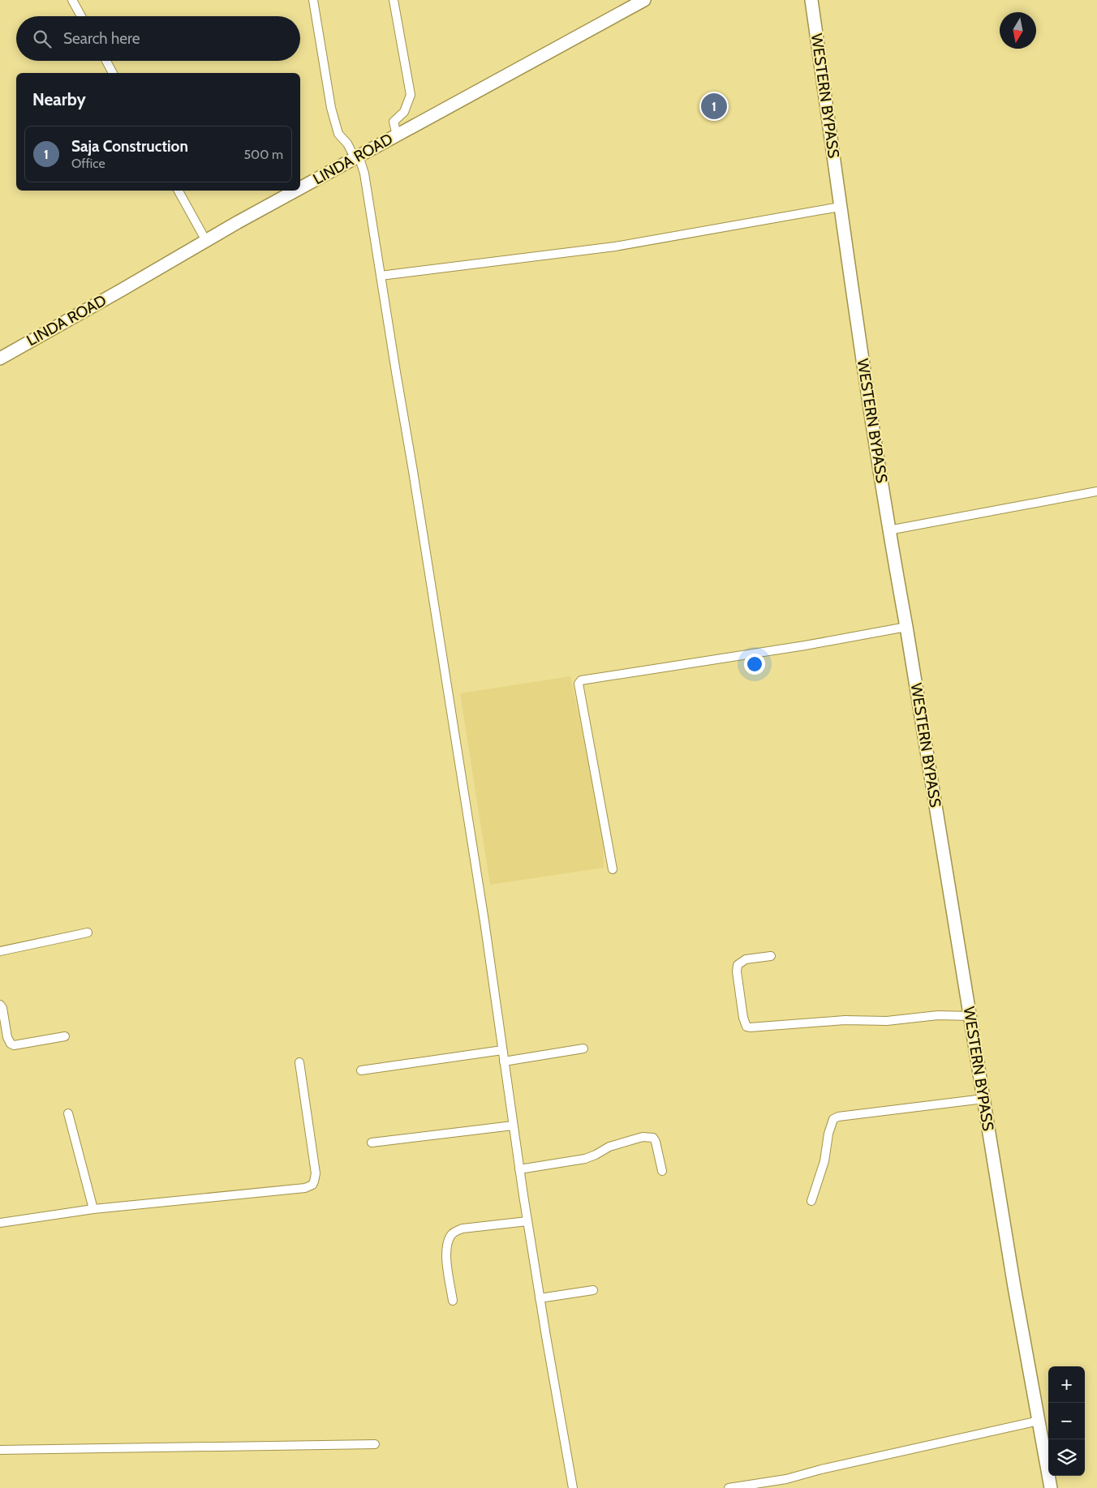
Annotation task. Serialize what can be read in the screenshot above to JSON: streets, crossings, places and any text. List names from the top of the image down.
{
  "streets": {
    "main road": ["WESTERN BYPASS", "LINDA ROAD"]
  },
  "north": "bottom",
  "page": {
    "search": "Search here",
    "heading": "Nearby",
    "pins": "1",
    "list": [
      {
        "mark": "1",
        "name": "Saja Construction",
        "note": "Office",
        "value": "500 m"
      }
    ],
    "map_buttons": ["+", "−"]
  }
}
